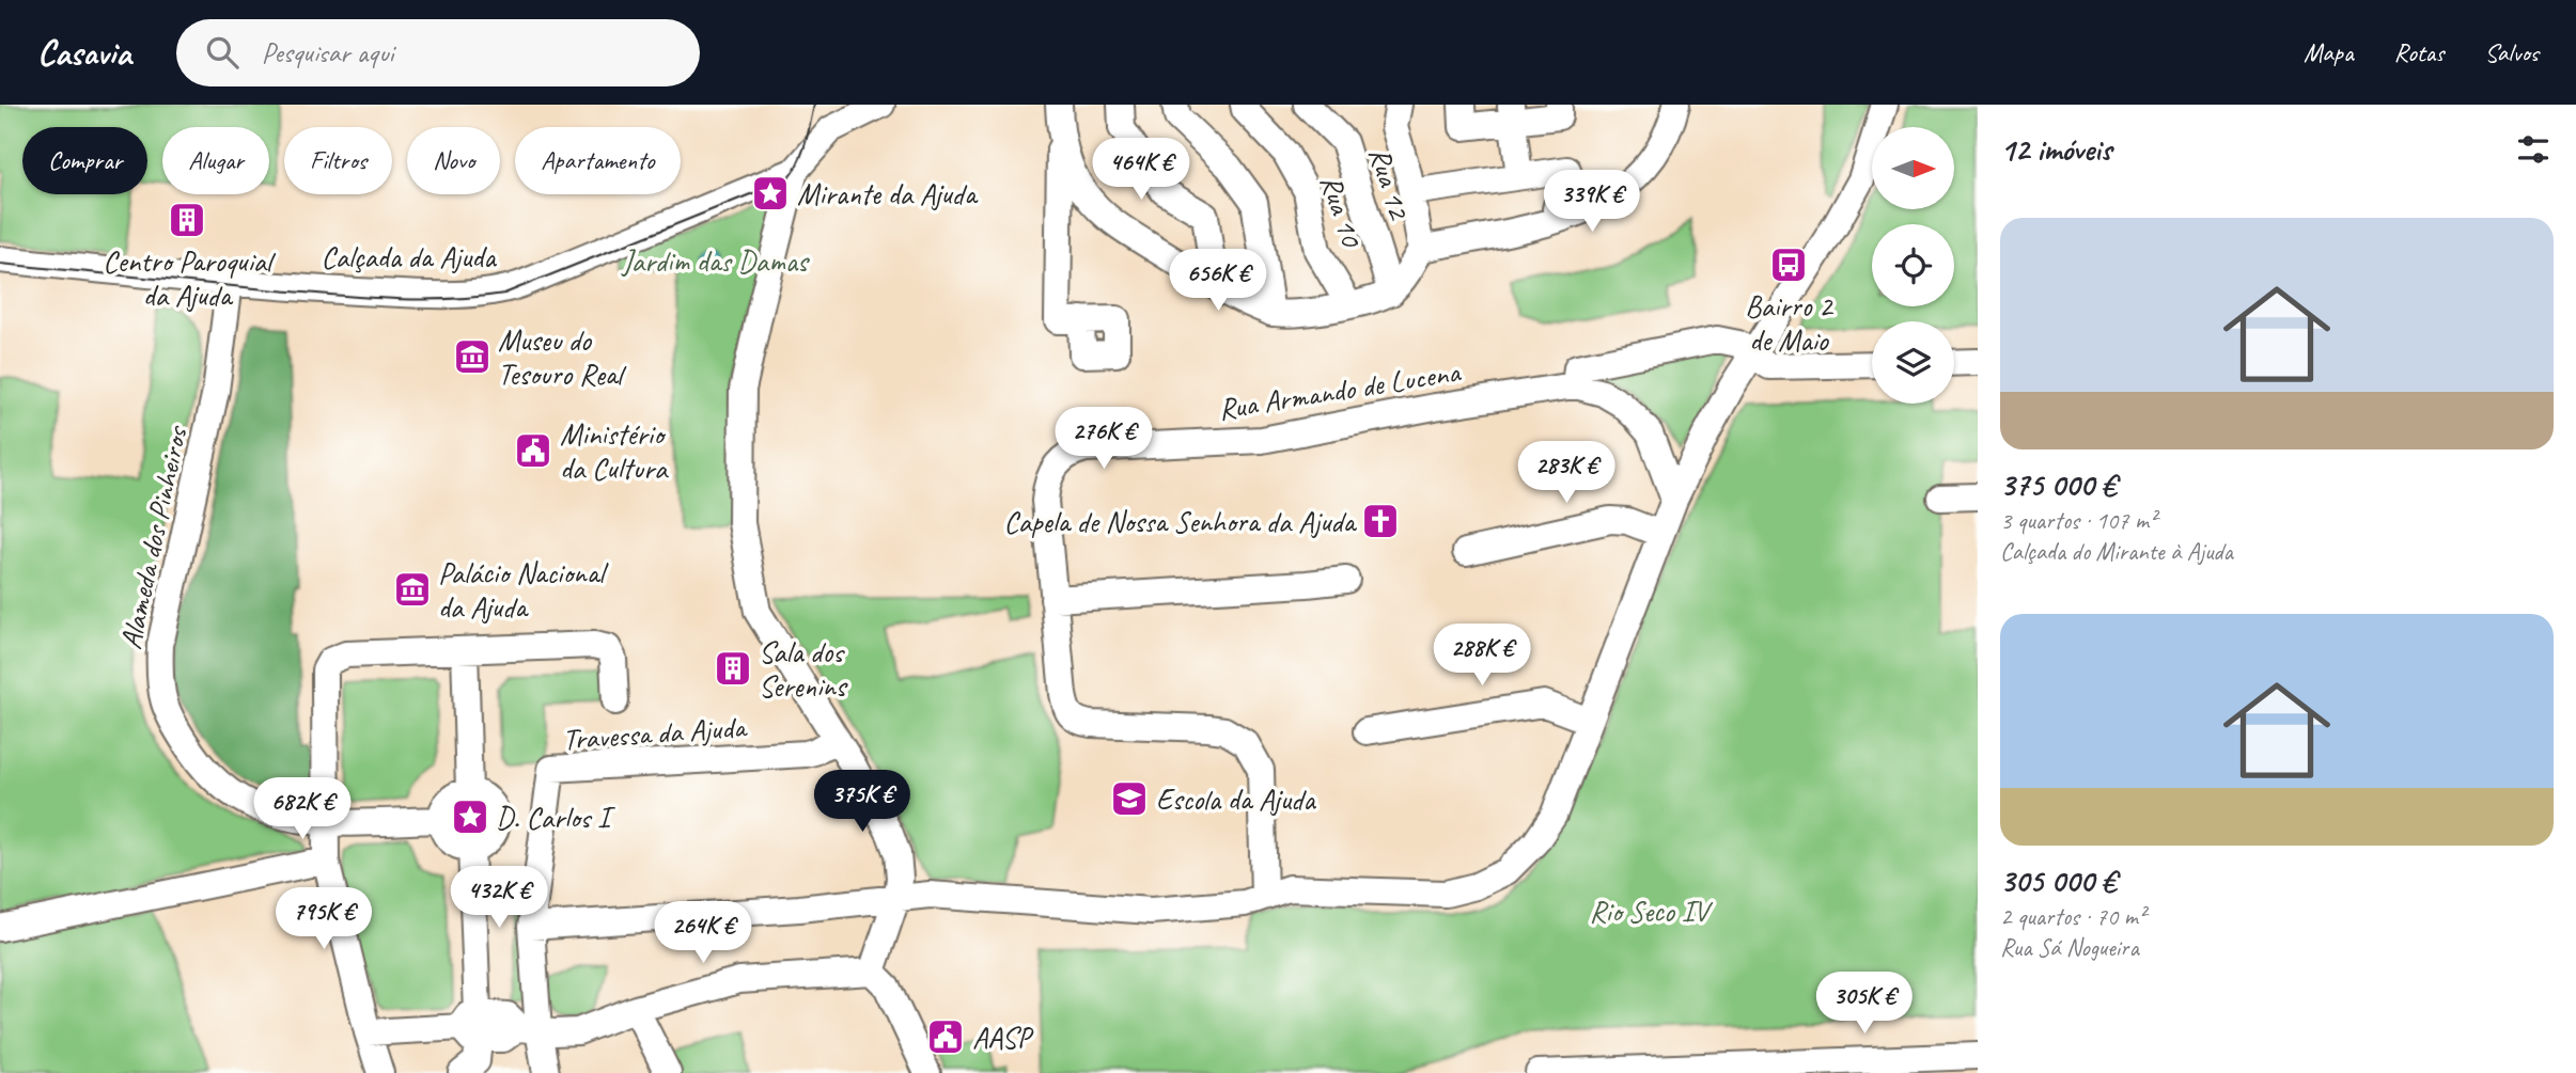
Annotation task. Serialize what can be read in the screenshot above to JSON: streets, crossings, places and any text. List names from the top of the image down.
{
  "streets": {
    "street": [
      "Rua 12",
      "Rua 10",
      "Calçada da Ajuda",
      "Rua Armando de Lucena",
      "Alameda dos Pinheiros",
      "Travessa da Ajuda"
    ]
  },
  "crossings": [
    ["Calçada da Ajuda", "Alameda dos Pinheiros"]
  ],
  "parks": ["Jardim das Damas", "Rio Seco IV"],
  "places": {
    "place": ["Mirante da Ajuda", "D. Carlos I"],
    "building": ["Centro Paroquial da Ajuda", "Sala dos Serenins"],
    "bus stop": ["Bairro 2 de Maio"],
    "museum": ["Museu do Tesouro Real", "Palácio Nacional da Ajuda"],
    "public building": ["Ministério da Cultura", "AASP"],
    "church": ["Capela de Nossa Senhora da Ajuda"],
    "school or university": ["Escola da Ajuda"]
  },
  "north": "right",
  "page": {
    "header": "Casavia",
    "search": "Pesquisar aqui",
    "nav": ["Mapa", "Rotas", "Salvos"],
    "heading": "12 imóveis",
    "chip": [
      "Comprar",
      "Alugar",
      "Filtros",
      "Novo",
      "Apartamento"
    ],
    "price": [
      "464K €",
      "339K €",
      "656K €",
      "276K €",
      "283K €",
      "288K €",
      "375K €",
      "682K €",
      "432K €",
      "795K €",
      "264K €",
      "305K €"
    ],
    "list": [
      {
        "name": "375 000 €",
        "note": "3 quartos · 107 m² · Calçada do Mirante à Ajuda"
      },
      {
        "name": "305 000 €",
        "note": "2 quartos · 70 m² · Rua Sá Nogueira"
      }
    ]
  }
}
